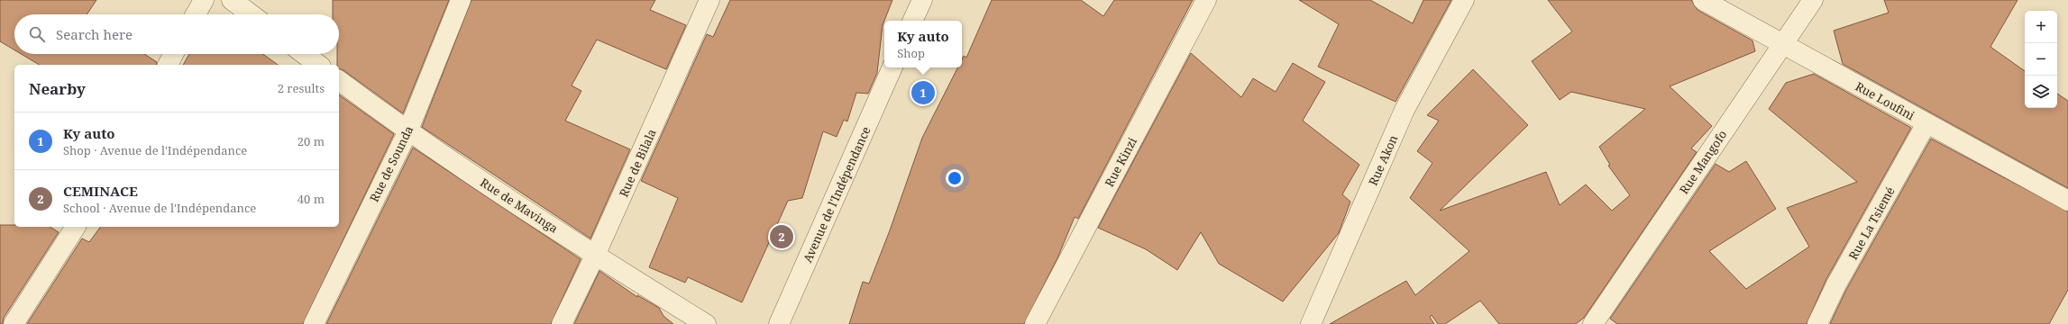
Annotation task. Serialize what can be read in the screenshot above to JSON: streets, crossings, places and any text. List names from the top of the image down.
{
  "streets": {
    "street": [
      "Rue Loufini",
      "Rue Akon",
      "Rue Kinzi",
      "Rue Mangofo",
      "Rue de Bilala",
      "Rue de Sounda",
      "Avenue de l'Indépendance",
      "Rue de Mavinga",
      "Rue La Tsiemé"
    ]
  },
  "crossings": [
    ["Rue Loufini", "Rue Mangofo"],
    ["Rue Loufini", "Rue La Tsiemé"],
    ["Rue de Bilala", "Rue de Mavinga"],
    ["Rue de Sounda", "Rue de Mavinga"]
  ],
  "page": {
    "map_buttons": ["+", "−"],
    "search": "Search here",
    "popup": ["Ky auto", "Shop"],
    "heading": ["Nearby", "2 results"],
    "pins": ["1", "2"],
    "list": [
      {
        "mark": "1",
        "name": "Ky auto",
        "note": "Shop · Avenue de l'Indépendance",
        "value": "20 m"
      },
      {
        "mark": "2",
        "name": "CEMINACE",
        "note": "School · Avenue de l'Indépendance",
        "value": "40 m"
      }
    ]
  }
}
